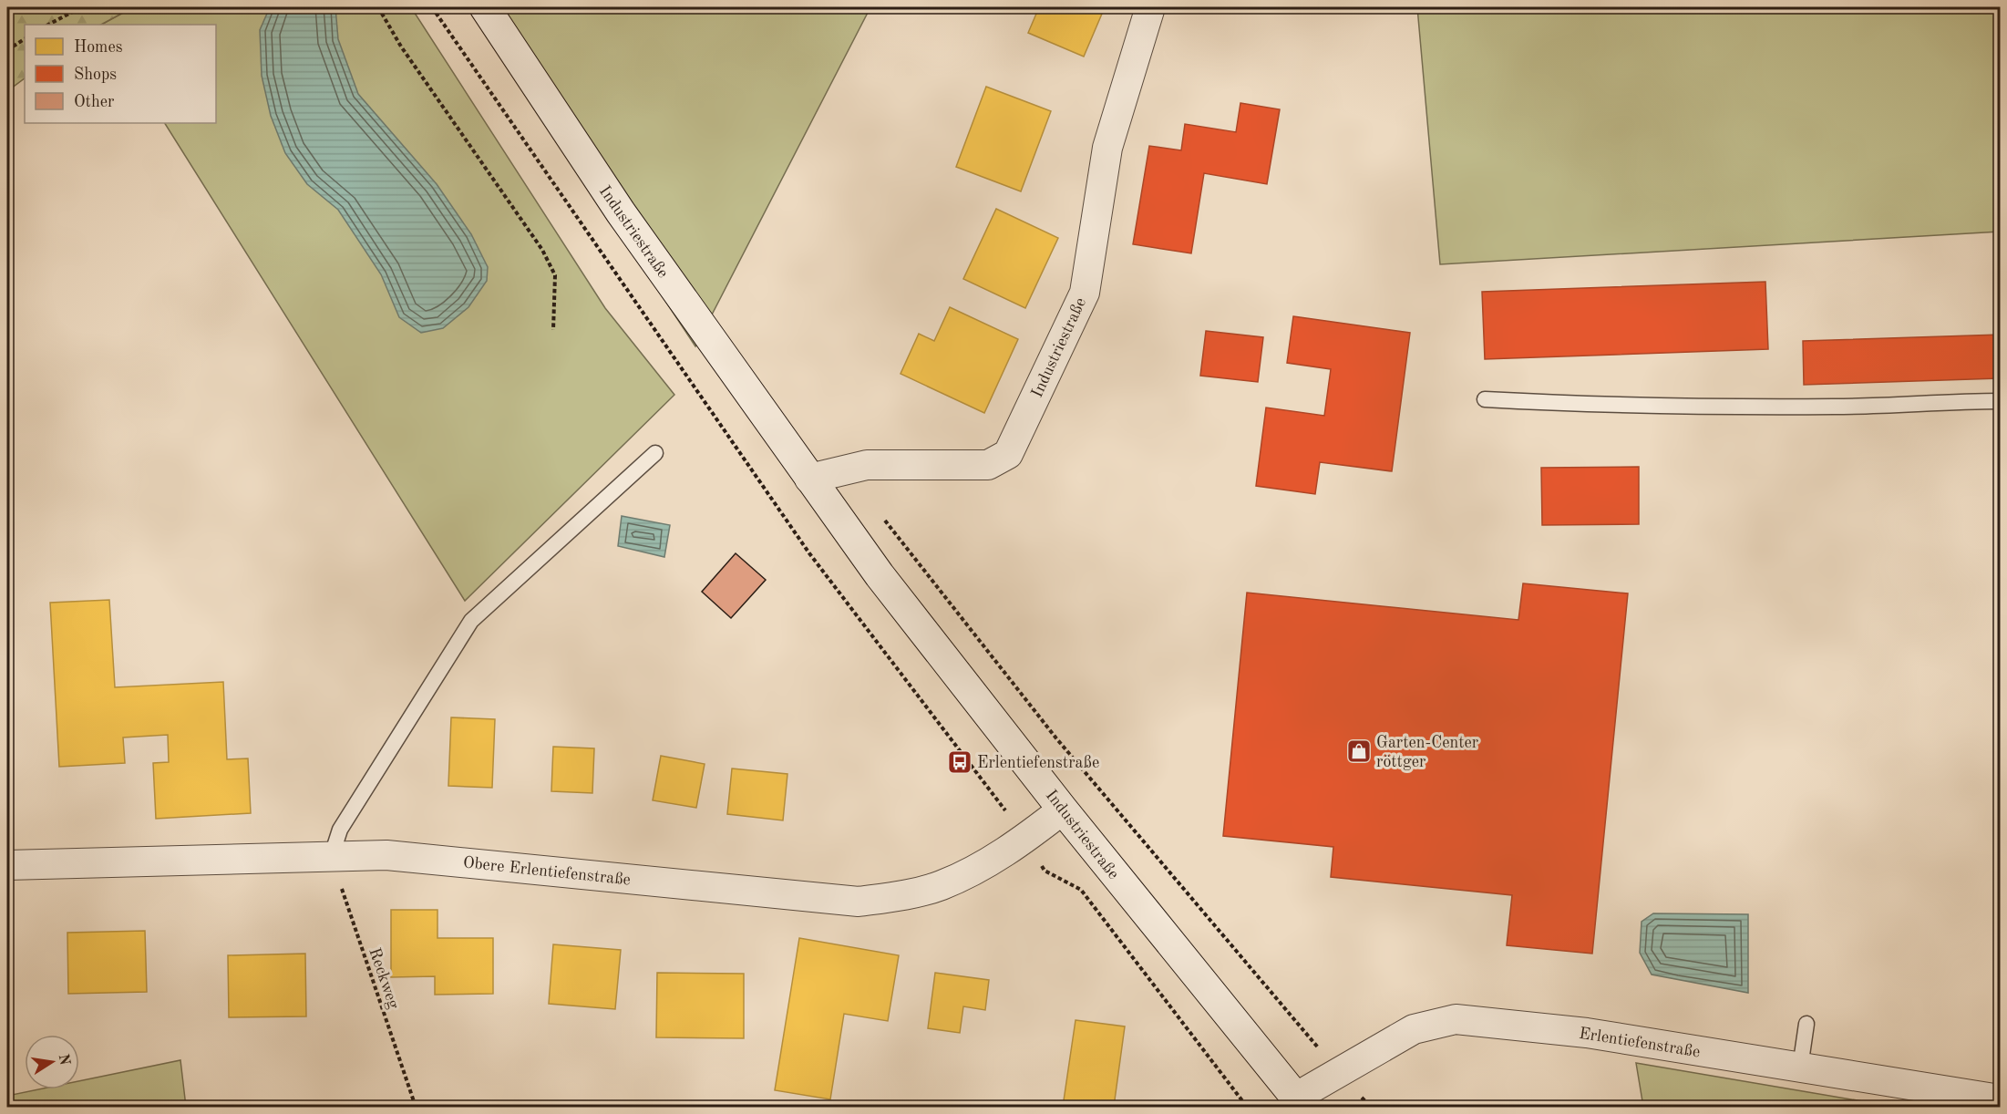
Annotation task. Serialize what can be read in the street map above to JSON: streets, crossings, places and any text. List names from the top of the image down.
{
  "streets": {
    "street": ["Industriestraße", "Obere Erlentiefenstraße", "Erlentiefenstraße"],
    "path": ["Reckweg"]
  },
  "crossings": [
    ["Industriestraße", "Obere Erlentiefenstraße"],
    ["Industriestraße", "Erlentiefenstraße"],
    ["Obere Erlentiefenstraße", "Reckweg"]
  ],
  "places": {
    "shop": ["Garten-Center röttger"],
    "bus stop": ["Erlentiefenstraße"]
  },
  "legend": ["Homes", "Shops", "Other"],
  "north": "right"
}
